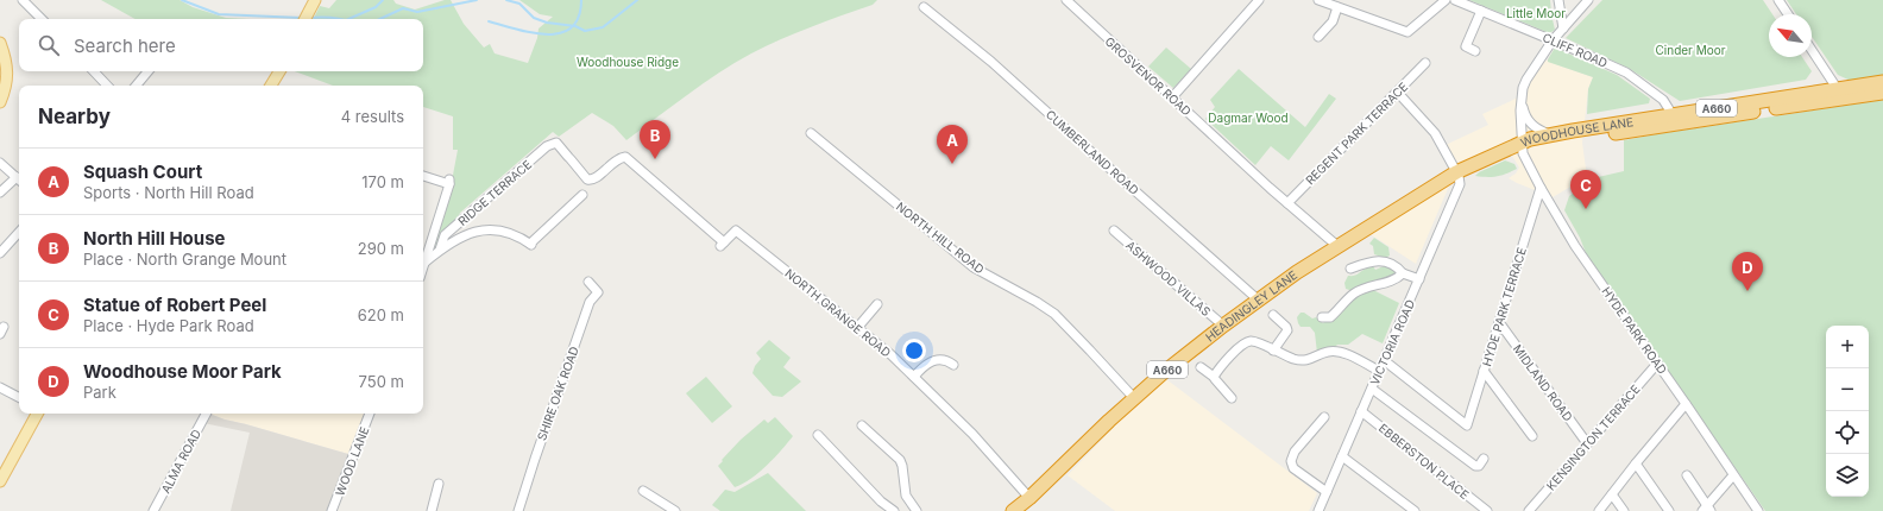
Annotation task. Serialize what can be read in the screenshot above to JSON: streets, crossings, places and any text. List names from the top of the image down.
{
  "streets": {
    "highway": ["A660", "WOODHOUSE LANE", "HEADINGLEY LANE"],
    "street": [
      "CLIFF ROAD",
      "GROSVENOR ROAD",
      "REGENT PARK TERRACE",
      "CUMBERLAND ROAD",
      "RIDGE TERRACE",
      "NORTH HILL ROAD",
      "ASHWOOD VILLAS",
      "HYDE PARK TERRACE",
      "NORTH GRANGE ROAD",
      "HYDE PARK ROAD",
      "VICTORIA ROAD",
      "MIDLAND ROAD",
      "SHIRE OAK ROAD",
      "KENSINGTON TERRACE",
      "ALMA ROAD",
      "WOOD LANE",
      "EBBERSTON PLACE"
    ]
  },
  "crossings": [
    ["CLIFF ROAD", "WOODHOUSE LANE"],
    ["GROSVENOR ROAD", "REGENT PARK TERRACE"],
    ["GROSVENOR ROAD", "HEADINGLEY LANE"],
    ["WOODHOUSE LANE", "HEADINGLEY LANE"],
    ["WOODHOUSE LANE", "HYDE PARK ROAD"],
    ["CUMBERLAND ROAD", "HEADINGLEY LANE"],
    ["RIDGE TERRACE", "NORTH GRANGE ROAD"],
    ["NORTH HILL ROAD", "HEADINGLEY LANE"],
    ["ASHWOOD VILLAS", "HEADINGLEY LANE"],
    ["HEADINGLEY LANE", "NORTH GRANGE ROAD"],
    ["HEADINGLEY LANE", "HYDE PARK ROAD"],
    ["HEADINGLEY LANE", "VICTORIA ROAD"],
    ["HYDE PARK TERRACE", "HYDE PARK ROAD"],
    ["HYDE PARK TERRACE", "VICTORIA ROAD"],
    ["HYDE PARK TERRACE", "MIDLAND ROAD"],
    ["HYDE PARK ROAD", "KENSINGTON TERRACE"],
    ["VICTORIA ROAD", "EBBERSTON PLACE"],
    ["MIDLAND ROAD", "KENSINGTON TERRACE"]
  ],
  "parks": [
    "Little Moor",
    "Cinder Moor",
    "Woodhouse Ridge",
    "Dagmar Wood"
  ],
  "north": "top left",
  "page": {
    "search": "Search here",
    "heading": ["Nearby", "4 results"],
    "pins": [
      "B",
      "A",
      "C",
      "D"
    ],
    "list": [
      {
        "mark": "A",
        "name": "Squash Court",
        "note": "Sports · North Hill Road",
        "value": "170 m"
      },
      {
        "mark": "B",
        "name": "North Hill House",
        "note": "Place · North Grange Mount",
        "value": "290 m"
      },
      {
        "mark": "C",
        "name": "Statue of Robert Peel",
        "note": "Place · Hyde Park Road",
        "value": "620 m"
      },
      {
        "mark": "D",
        "name": "Woodhouse Moor Park",
        "note": "Park",
        "value": "750 m"
      }
    ],
    "map_buttons": ["+", "−"]
  }
}
